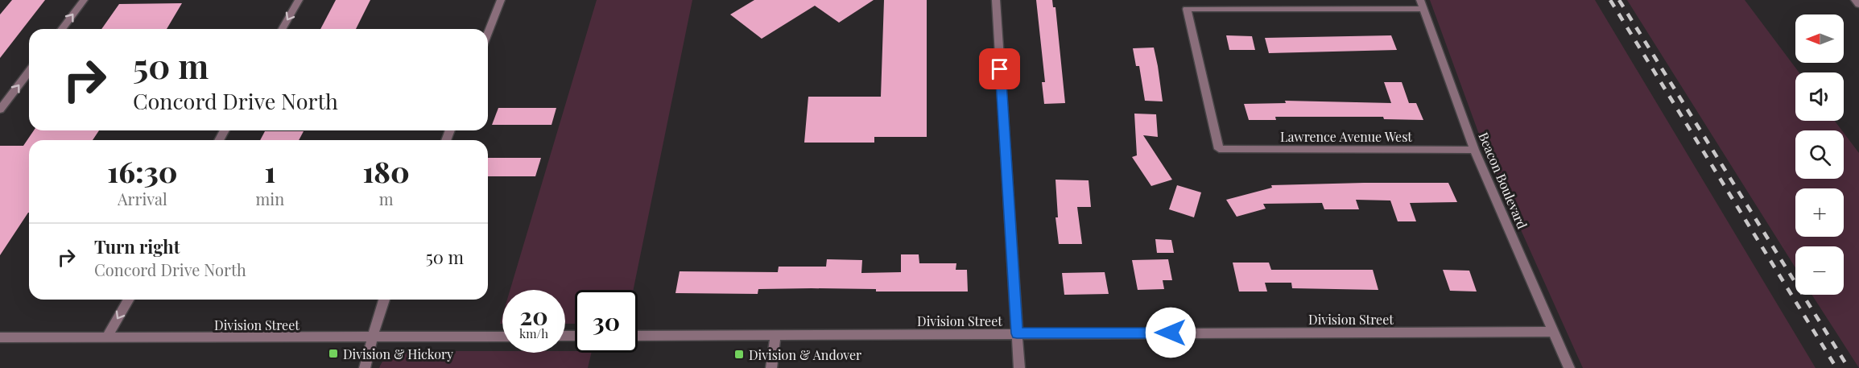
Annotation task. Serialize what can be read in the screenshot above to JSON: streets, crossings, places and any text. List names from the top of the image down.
{
  "streets": {
    "street": ["Lawrence Avenue West", "Beacon Boulevard", "Division Street"]
  },
  "crossings": [
    ["Lawrence Avenue West", "Beacon Boulevard"],
    ["Beacon Boulevard", "Division Street"]
  ],
  "places": {
    "transit": ["Division & Hickory", "Division & Andover"]
  },
  "north": "left",
  "page": {
    "map_buttons": ["+", "−"],
    "turn": ["50 m", "Concord Drive North"],
    "eta": [
      "16:30",
      "Arrival",
      "1",
      "min",
      "180",
      "m"
    ],
    "list": [
      {
        "name": "Turn right",
        "note": "Concord Drive North",
        "value": "50 m"
      }
    ],
    "speed": "20 km/h",
    "limit": "30"
  }
}
